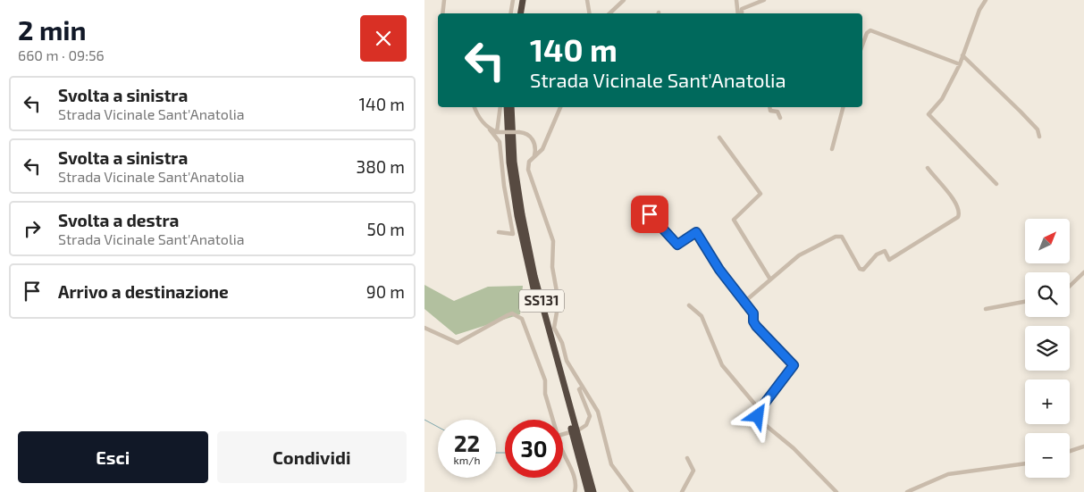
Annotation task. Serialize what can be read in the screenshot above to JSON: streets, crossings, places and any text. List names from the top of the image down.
{
  "streets": {
    "highway": ["SS131"]
  },
  "north": "top right",
  "page": {
    "heading": ["2 min", "660 m · 09:56"],
    "turn": ["140 m", "Strada Vicinale Sant'Anatolia"],
    "list": [
      {
        "name": "Svolta a sinistra",
        "note": "Strada Vicinale Sant'Anatolia",
        "value": "140 m"
      },
      {
        "name": "Svolta a sinistra",
        "note": "Strada Vicinale Sant'Anatolia",
        "value": "380 m"
      },
      {
        "name": "Svolta a destra",
        "note": "Strada Vicinale Sant'Anatolia",
        "value": "50 m"
      },
      {
        "name": "Arrivo a destinazione",
        "value": "90 m"
      }
    ],
    "map_buttons": ["+", "−"],
    "speed": "22 km/h",
    "limit": "30",
    "buttons": ["Esci", "Condividi"]
  }
}
